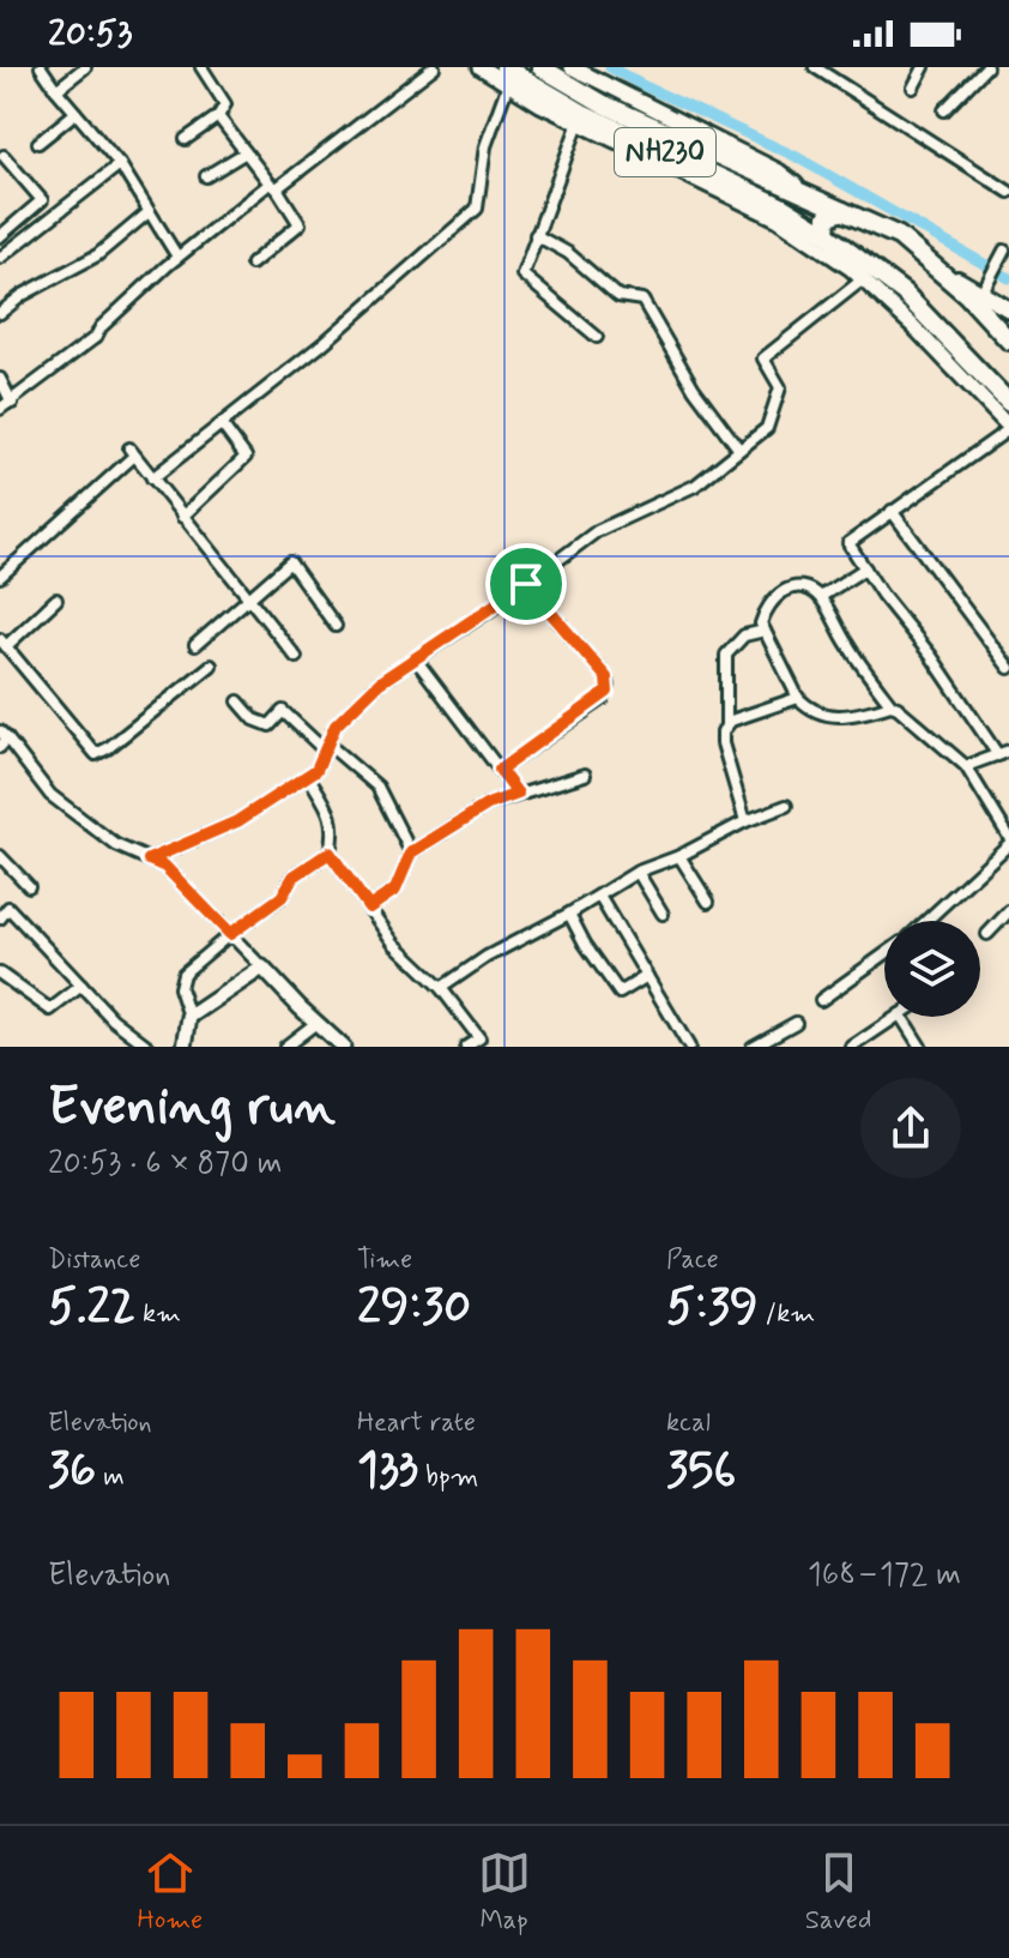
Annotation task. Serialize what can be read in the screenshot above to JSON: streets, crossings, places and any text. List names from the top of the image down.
{
  "streets": {
    "highway": ["NH230"]
  },
  "page": {
    "status": "20:53",
    "heading": ["Evening run", "20:53 · 6 × 870 m"],
    "stats": [
      ["Distance", "5.22 km"],
      ["Time", "29:30"],
      ["Pace", "5:39 /km"],
      ["Elevation", "36 m"],
      ["Heart rate", "133 bpm"],
      ["kcal", "356"]
    ],
    "chart": ["Elevation", "168–172 m"],
    "tabs": ["Home", "Map", "Saved"]
  }
}
